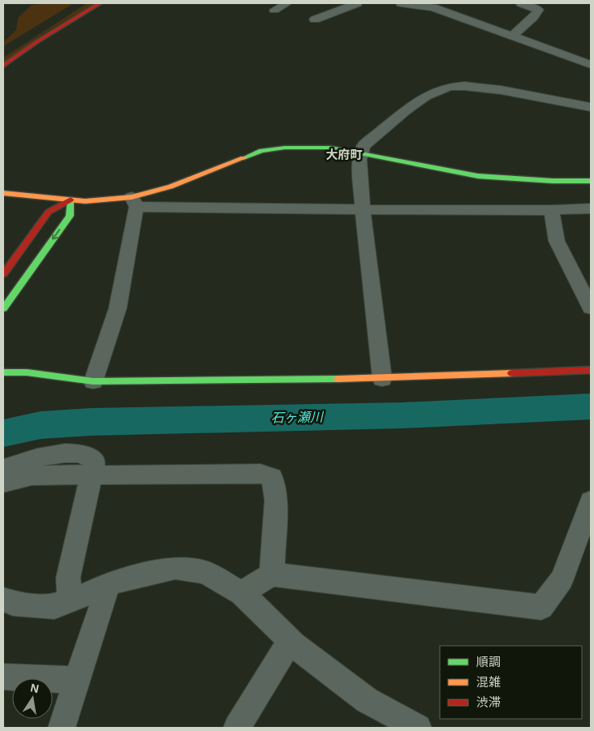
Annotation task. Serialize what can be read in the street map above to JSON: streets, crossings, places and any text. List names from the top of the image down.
{
  "districts": ["大府町"],
  "water": ["石ヶ瀬川"],
  "legend": ["順調", "混雑", "渋滞"],
  "north": "top"
}
